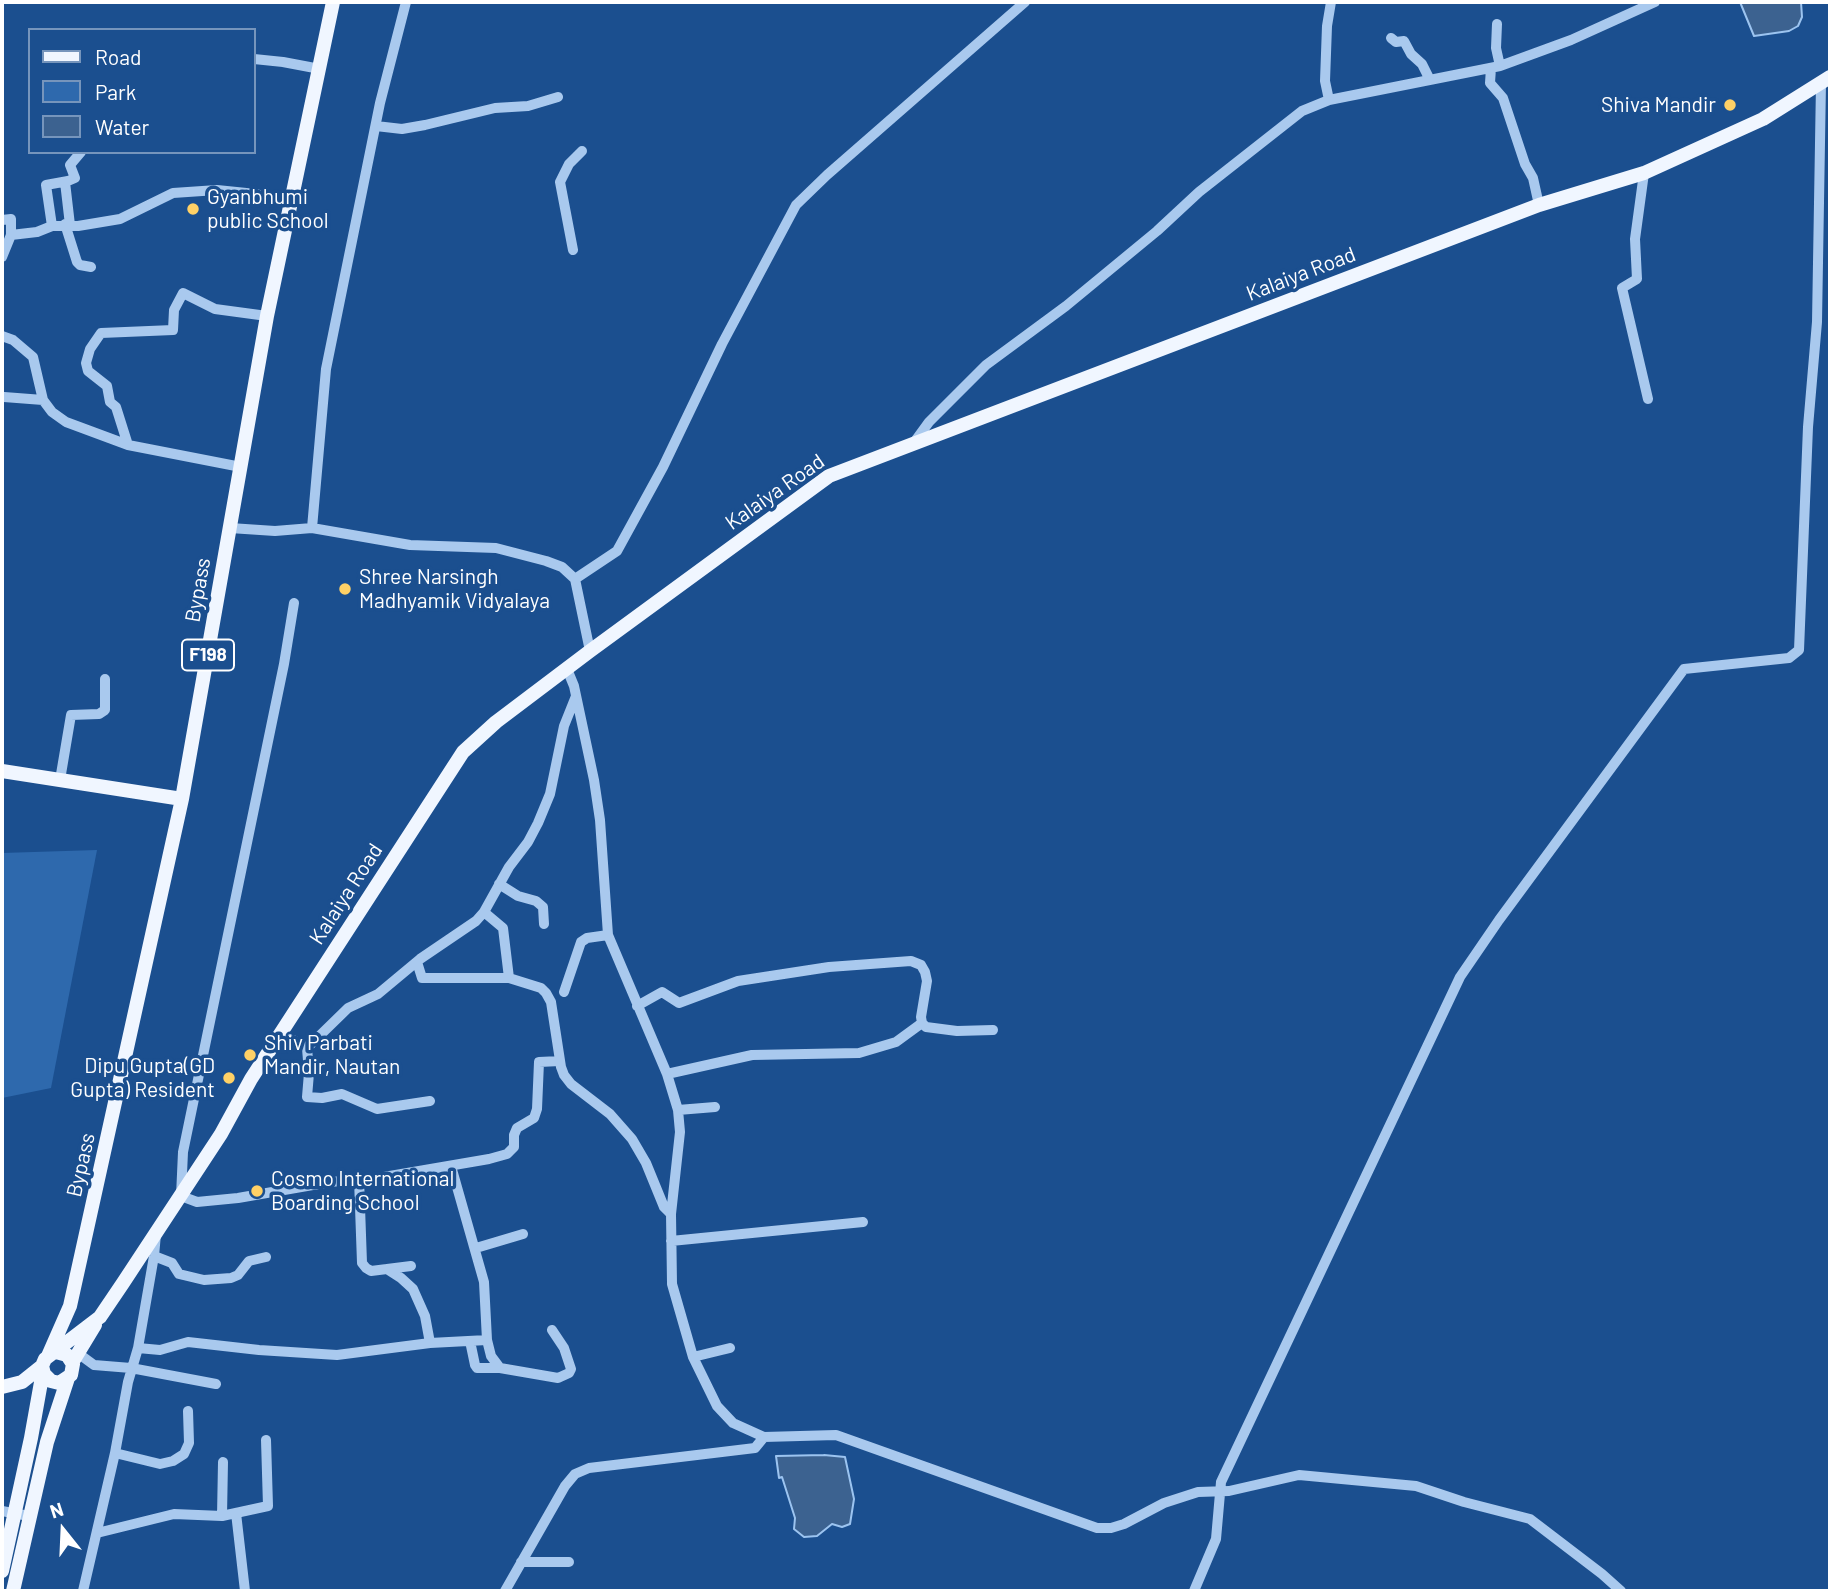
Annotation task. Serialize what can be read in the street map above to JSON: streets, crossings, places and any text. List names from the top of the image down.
{
  "streets": {
    "main road": ["Kalaiya Road", "Bypass", "F198"]
  },
  "places": [
    "Shiva Mandir",
    "Gyanbhumi public School",
    "Shree Narsingh Madhyamik Vidyalaya",
    "Shiv Parbati Mandir, Nautan",
    "Dipu Gupta(GD Gupta) Resident",
    "Cosmo International Boarding School"
  ],
  "legend": ["Road", "Park", "Water"],
  "north": "top"
}
